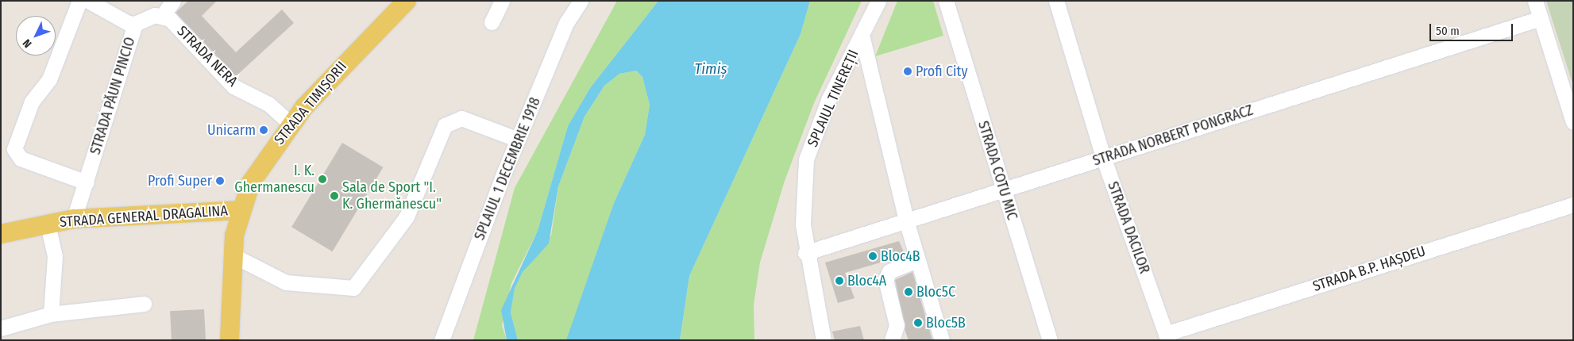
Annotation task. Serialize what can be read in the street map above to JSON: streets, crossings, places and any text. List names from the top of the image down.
{
  "streets": {
    "main road": ["STRADA TIMIȘORII", "STRADA GENERAL DRAGALINA"],
    "street": [
      "STRADA NERA",
      "STRADA PĂUN PINCIO",
      "SPLAIUL TINEREȚII",
      "STRADA NORBERT PONGRACZ",
      "SPLAIUL 1 DECEMBRIE 1918",
      "STRADA COTU MIC",
      "STRADA DACILOR",
      "STRADA B.P. HAȘDEU"
    ]
  },
  "crossings": [
    ["STRADA NERA", "STRADA TIMIȘORII"],
    ["STRADA PĂUN PINCIO", "STRADA GENERAL DRAGALINA"],
    ["SPLAIUL TINEREȚII", "STRADA NORBERT PONGRACZ"],
    ["STRADA TIMIȘORII", "STRADA GENERAL DRAGALINA"],
    ["STRADA NORBERT PONGRACZ", "STRADA COTU MIC"],
    ["STRADA NORBERT PONGRACZ", "STRADA DACILOR"],
    ["STRADA DACILOR", "STRADA B.P. HAȘDEU"]
  ],
  "water": ["Timiș"],
  "places": [
    "Profi City",
    "Unicarm",
    "I. K. Ghermanescu",
    "Profi Super",
    "Sala de Sport \"I. K. Ghermănescu\"",
    "Bloc4B",
    "Bloc4A",
    "Bloc5C",
    "Bloc5B"
  ],
  "scale_bar": "50 m",
  "north": "bottom left"
}
